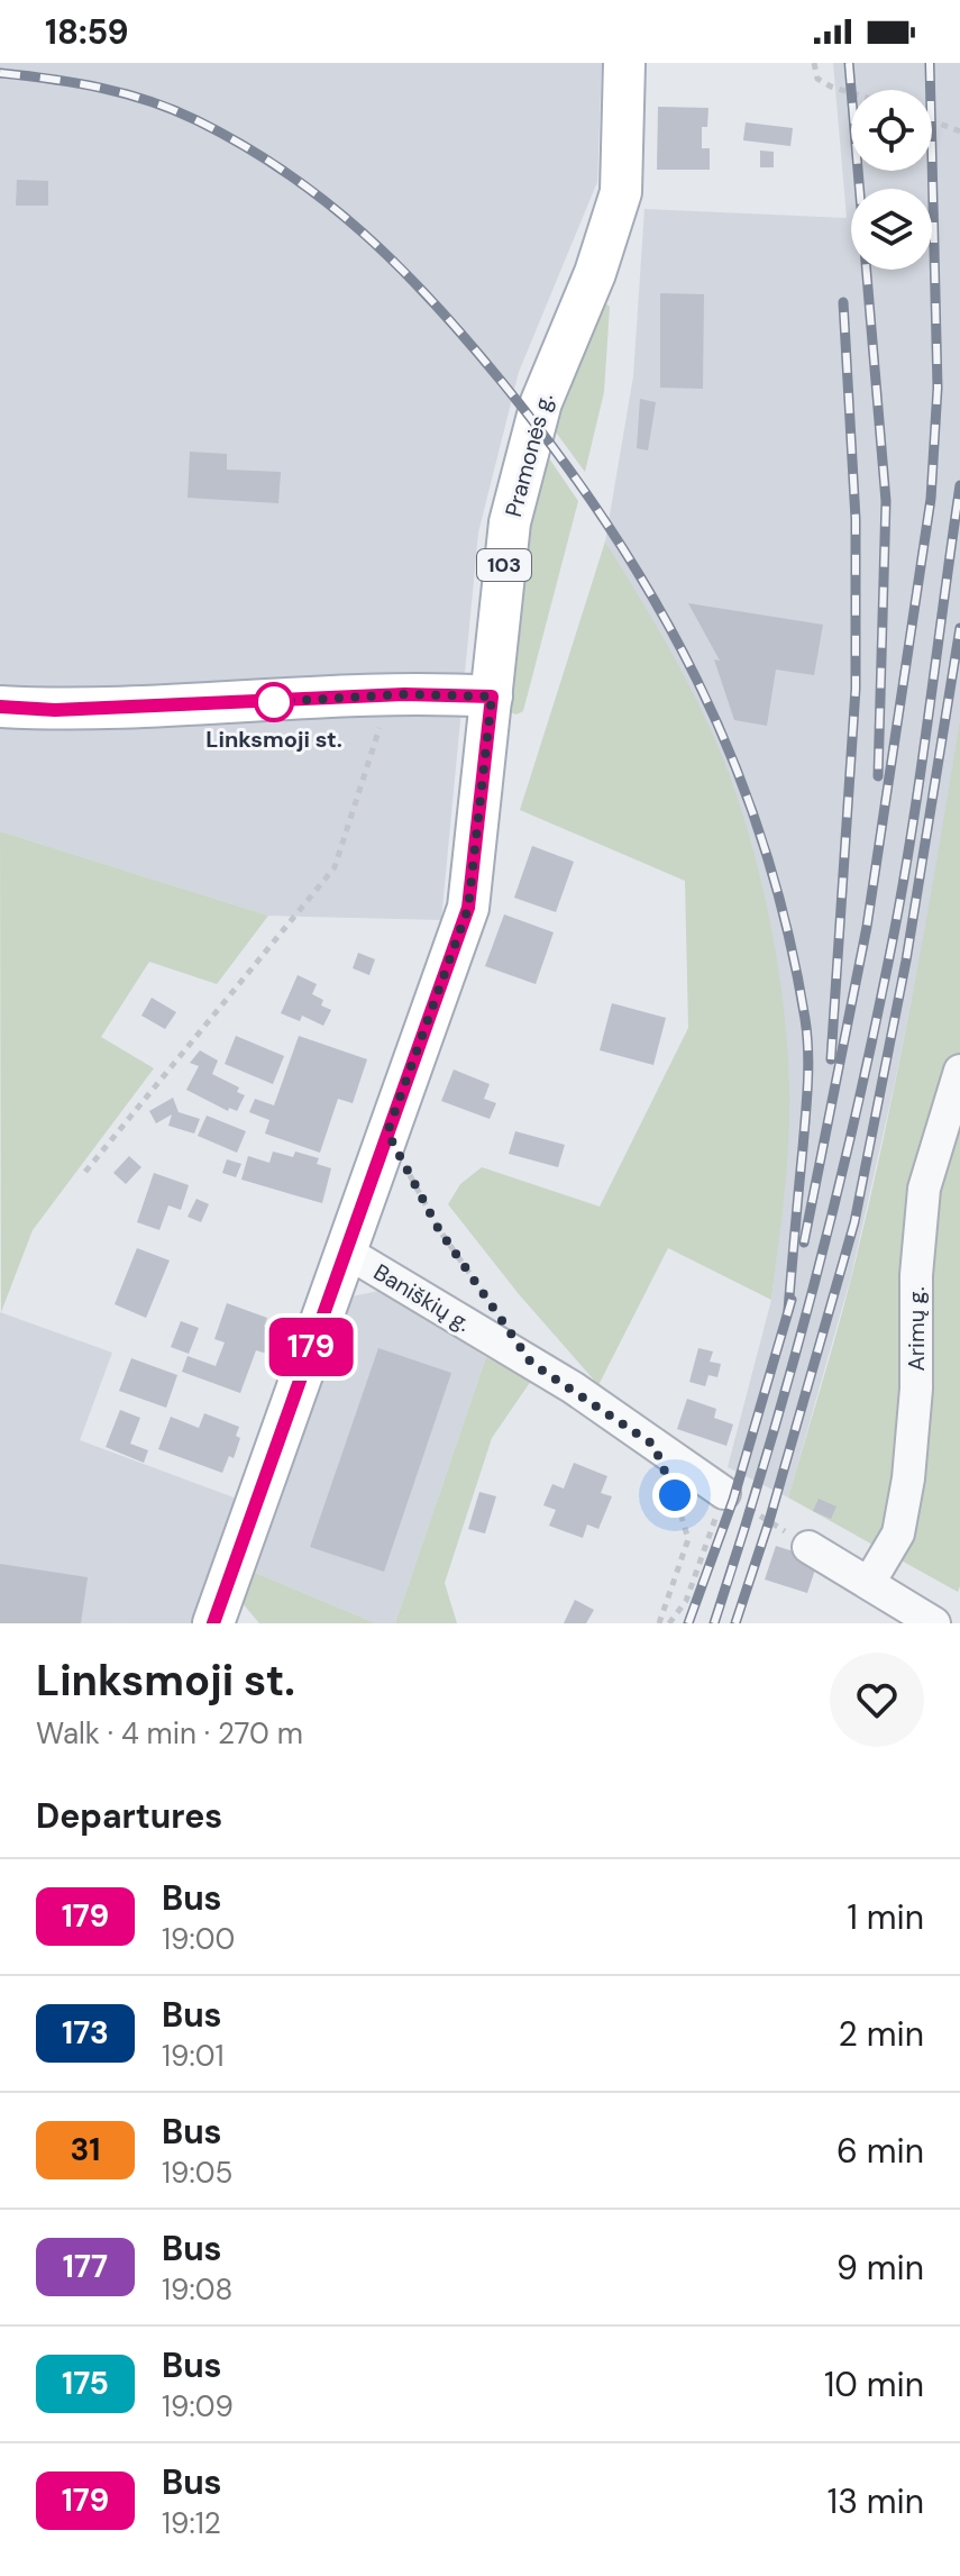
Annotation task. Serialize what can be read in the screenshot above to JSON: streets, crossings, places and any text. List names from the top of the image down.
{
  "streets": {
    "main road": ["Pramonės g.", "103"],
    "street": ["Baniškių g.", "Arimų g."]
  },
  "crossings": [
    ["Pramonės g.", "Baniškių g."]
  ],
  "places": ["Linksmoji st."],
  "lines": ["bus line 179"],
  "page": {
    "status": "18:59",
    "on_map": "179",
    "heading": [
      ["Linksmoji st.", "Walk · 4 min · 270 m"],
      "Departures"
    ],
    "list": [
      {
        "mark": "179",
        "name": "Bus",
        "note": "19:00",
        "value": "1 min"
      },
      {
        "mark": "173",
        "name": "Bus",
        "note": "19:01",
        "value": "2 min"
      },
      {
        "mark": "31",
        "name": "Bus",
        "note": "19:05",
        "value": "6 min"
      },
      {
        "mark": "177",
        "name": "Bus",
        "note": "19:08",
        "value": "9 min"
      },
      {
        "mark": "175",
        "name": "Bus",
        "note": "19:09",
        "value": "10 min"
      },
      {
        "mark": "179",
        "name": "Bus",
        "note": "19:12",
        "value": "13 min"
      }
    ]
  }
}
